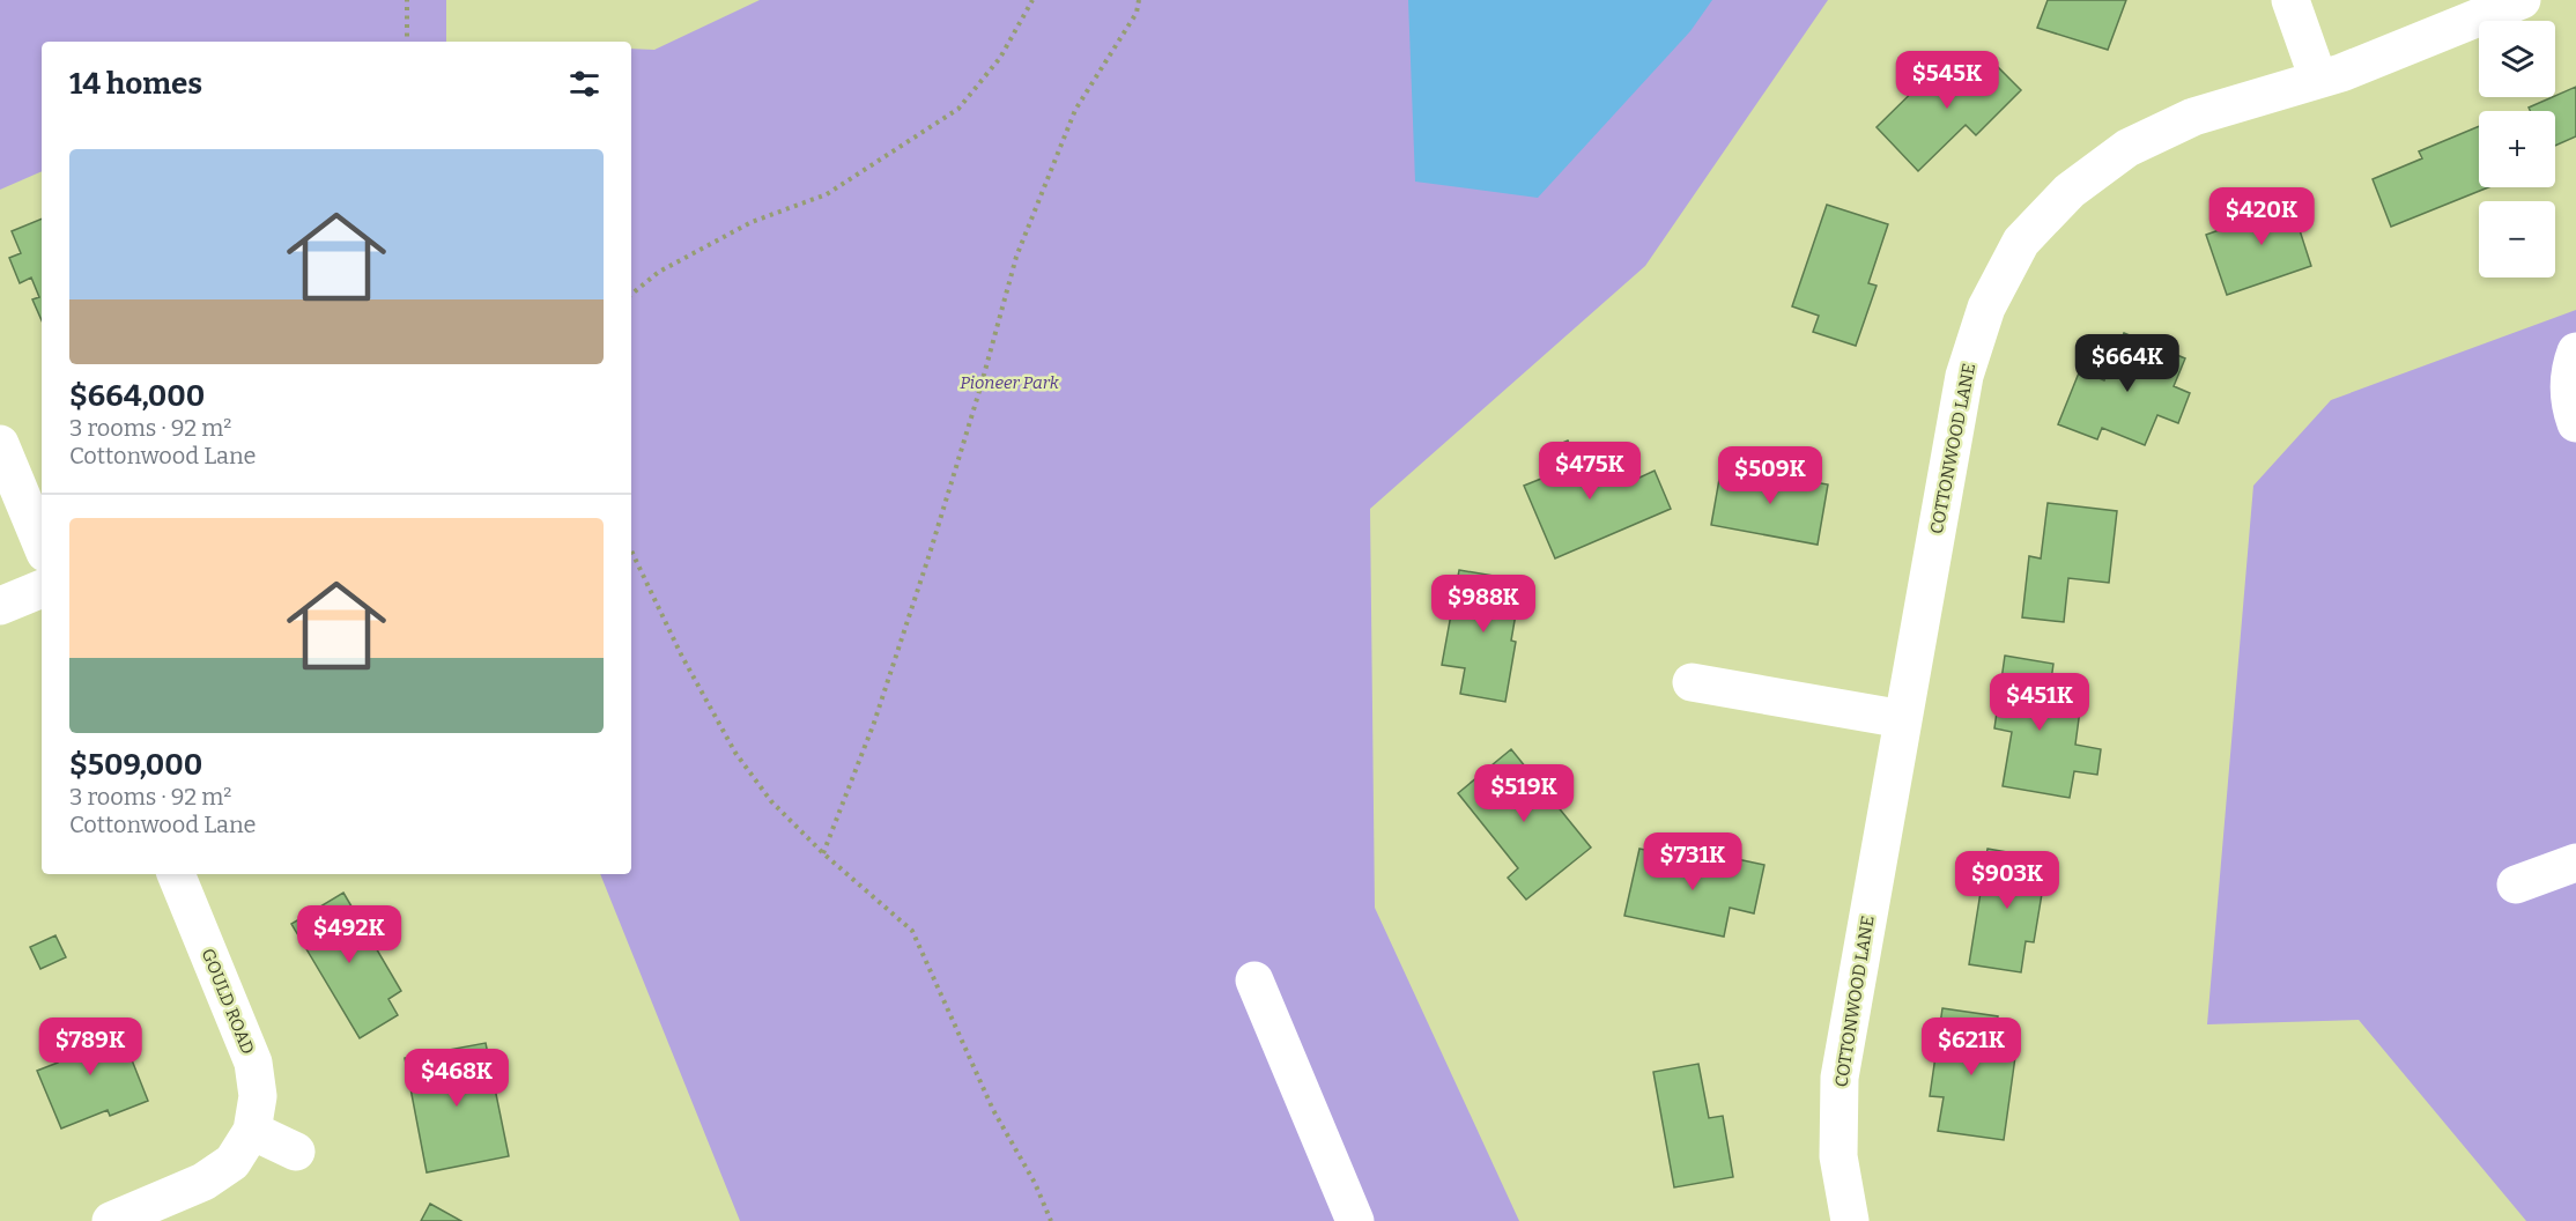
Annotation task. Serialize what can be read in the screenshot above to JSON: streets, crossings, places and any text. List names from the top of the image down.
{
  "streets": {
    "street": ["COTTONWOOD LANE", "GOULD ROAD"]
  },
  "parks": ["Pioneer Park"],
  "page": {
    "map_buttons": ["+", "−"],
    "heading": "14 homes",
    "price": [
      "$545K",
      "$420K",
      "$664K",
      "$475K",
      "$509K",
      "$988K",
      "$451K",
      "$519K",
      "$731K",
      "$903K",
      "$492K",
      "$789K",
      "$621K",
      "$468K"
    ],
    "list": [
      {
        "name": "$664,000",
        "note": "3 rooms · 92 m² · Cottonwood Lane"
      },
      {
        "name": "$509,000",
        "note": "3 rooms · 92 m² · Cottonwood Lane"
      }
    ]
  }
}
